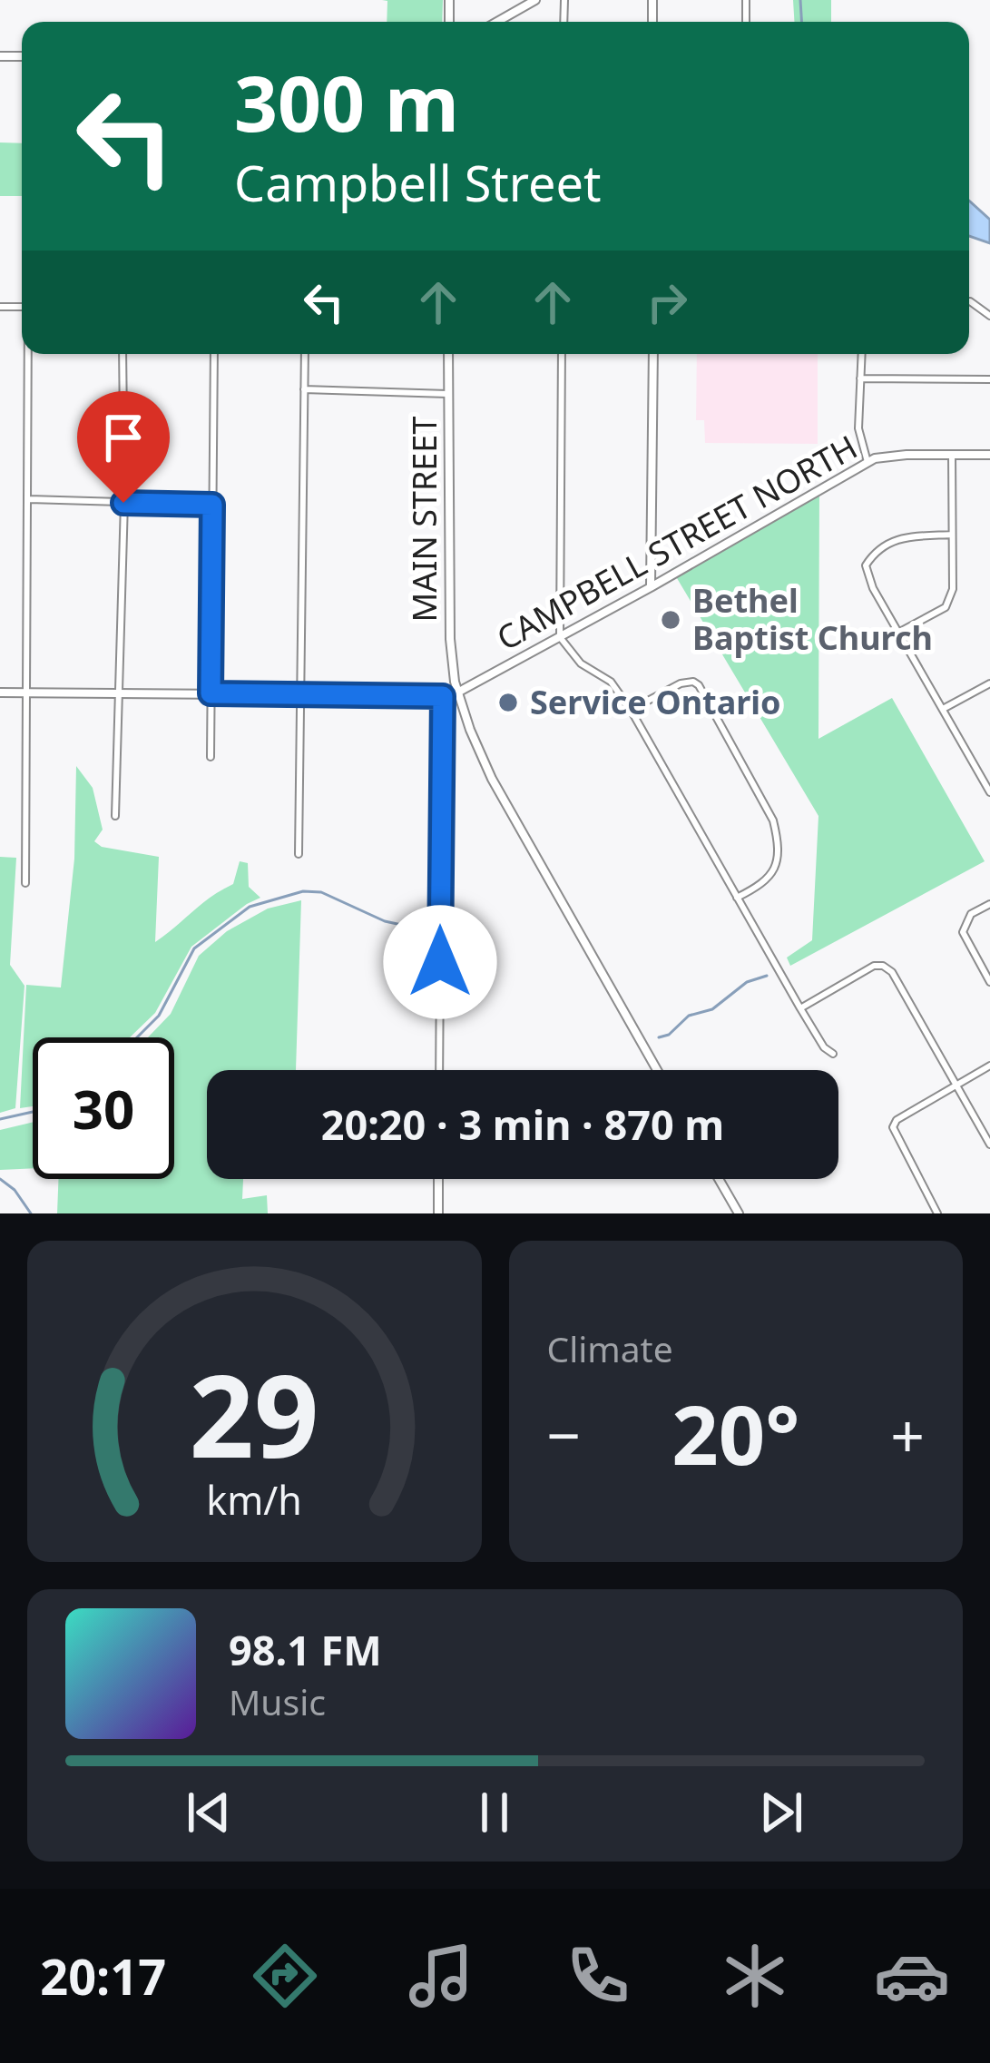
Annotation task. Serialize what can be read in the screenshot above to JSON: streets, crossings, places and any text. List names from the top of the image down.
{
  "streets": {
    "street": ["MAIN STREET", "CAMPBELL STREET NORTH"]
  },
  "crossings": [
    ["MAIN STREET", "CAMPBELL STREET NORTH"]
  ],
  "places": ["Bethel Baptist Church", "Service Ontario"],
  "page": {
    "turn": ["300 m", "Campbell Street"],
    "limit": "30",
    "trip": "20:20 · 3 min · 870 m",
    "tile": "Climate",
    "heat": ["−", "20°", "+"],
    "song": ["98.1 FM", "Music"],
    "tabs": "20:17",
    "gauge": ["29", "km/h"]
  }
}
